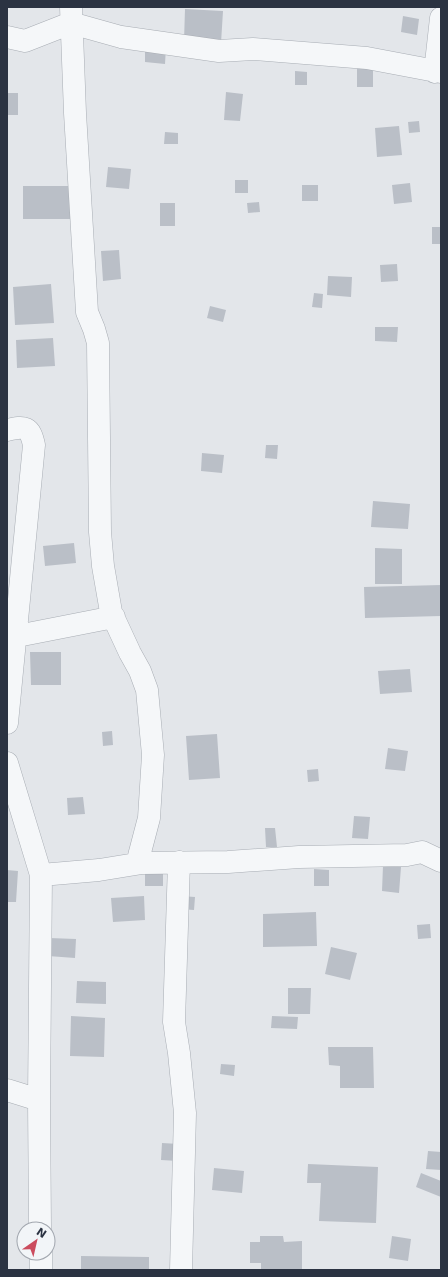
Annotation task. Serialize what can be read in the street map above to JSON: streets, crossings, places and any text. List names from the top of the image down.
{
  "north": "top right"
}
